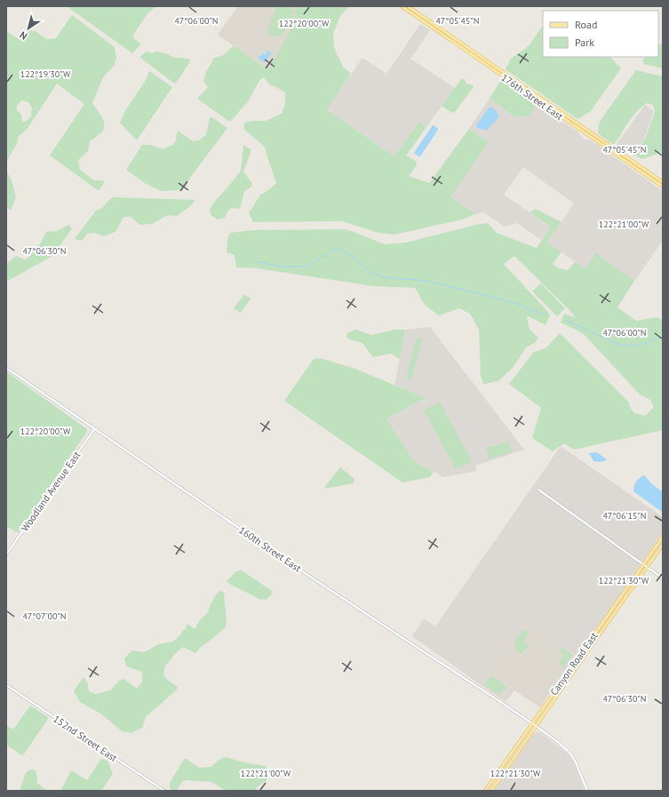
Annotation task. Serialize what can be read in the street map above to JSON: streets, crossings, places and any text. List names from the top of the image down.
{
  "streets": {
    "main road": [
      "176th Street East",
      "Woodland Avenue East",
      "160th Street East",
      "Canyon Road East",
      "152nd Street East"
    ]
  },
  "crossings": [
    ["Woodland Avenue East", "160th Street East"],
    ["160th Street East", "Canyon Road East"]
  ],
  "legend": ["Road", "Park"],
  "north": "bottom left",
  "coordinates": [
    "47°06'00\"N",
    "47°05'45\"N",
    "122°20'00\"W",
    "122°19'30\"W",
    "122°21'00\"W",
    "47°06'30\"N",
    "47°06'15\"N",
    "122°21'30\"W",
    "47°07'00\"N"
  ]
}
